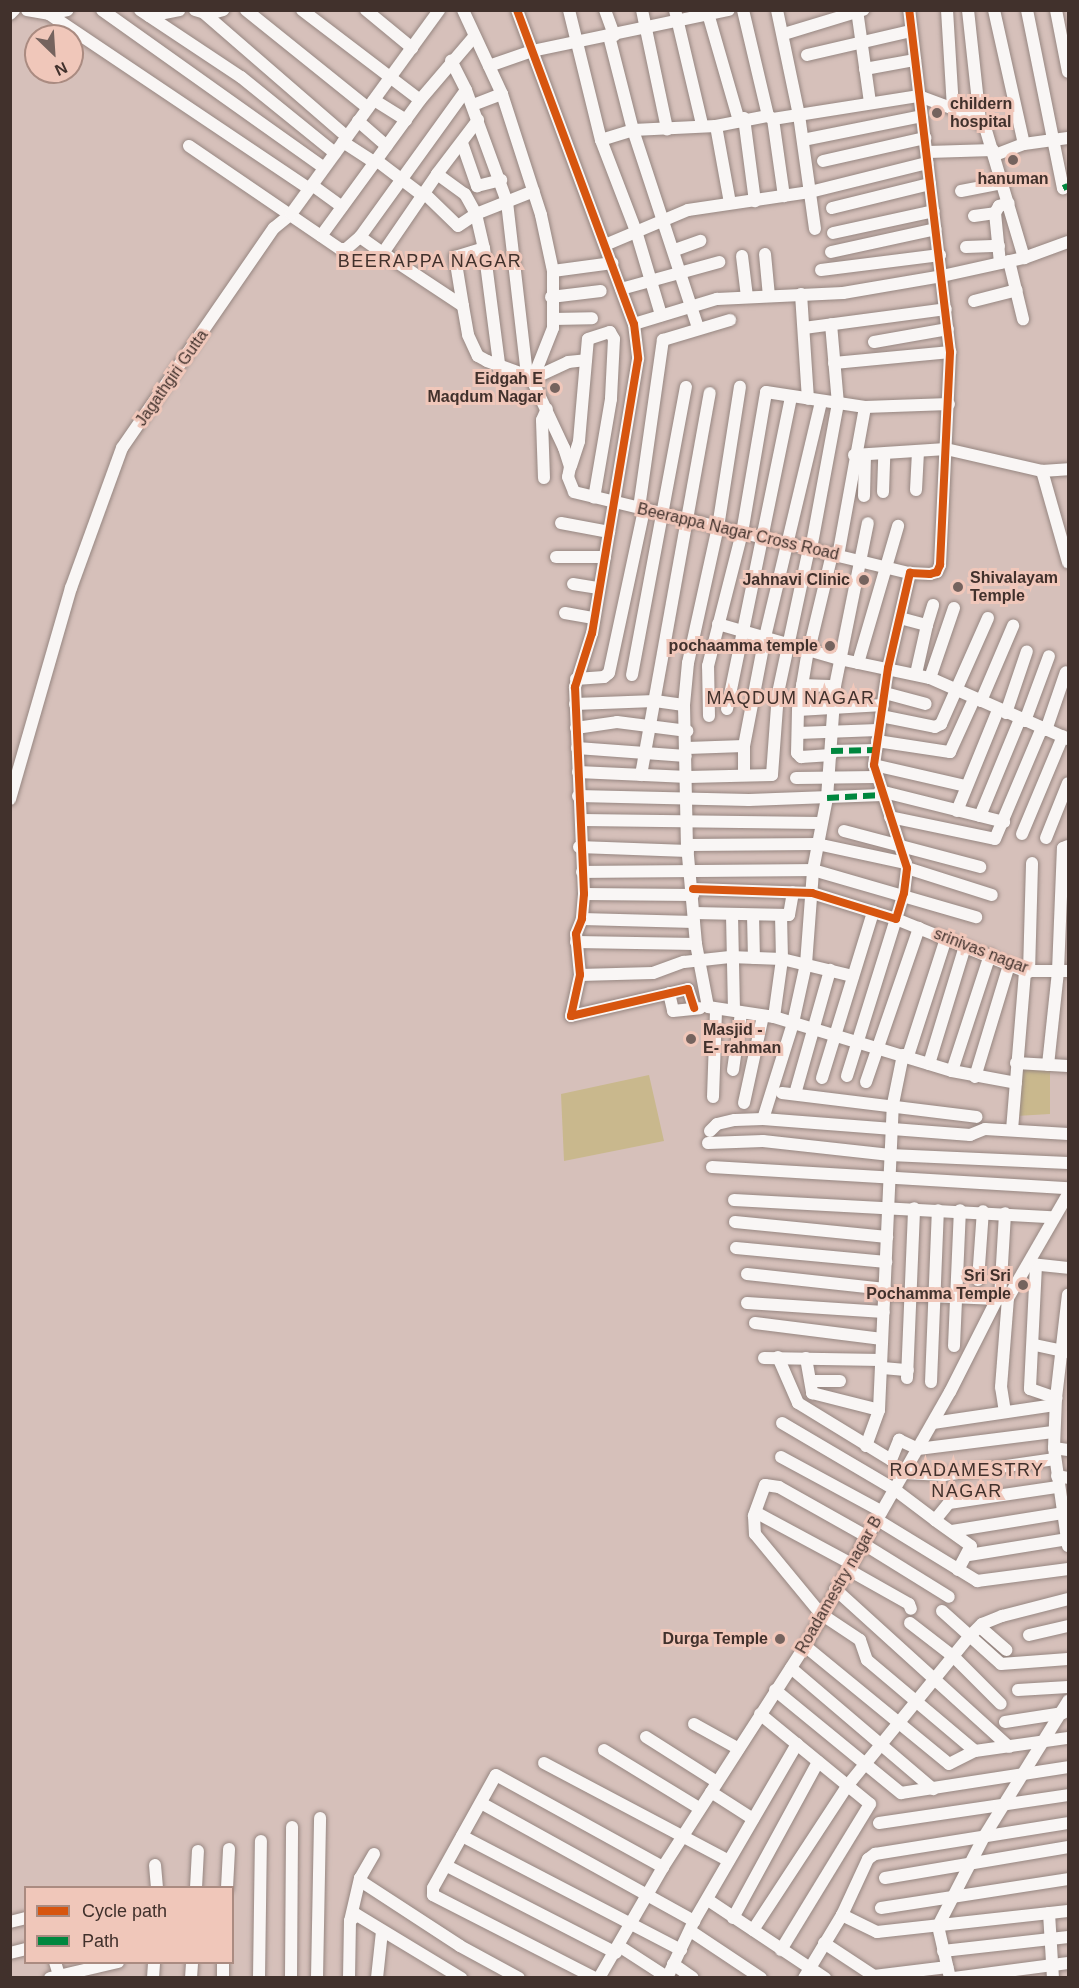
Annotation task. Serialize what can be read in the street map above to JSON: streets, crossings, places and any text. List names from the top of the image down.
{
  "streets": {
    "street": [
      "Jagathgiri Gutta",
      "Beerappa Nagar Cross Road",
      "srinivas nagar",
      "Roadamestry nagar B"
    ]
  },
  "districts": ["BEERAPPA NAGAR", "MAQDUM NAGAR", "ROADAMESTRY NAGAR"],
  "places": [
    "childern hospital",
    "hanuman",
    "Eidgah E Maqdum Nagar",
    "Jahnavi Clinic",
    "Shivalayam Temple",
    "pochaamma temple",
    "Masjid - E- rahman",
    "Sri Sri Pochamma Temple",
    "Durga Temple"
  ],
  "legend": ["Cycle path", "Path"],
  "north": "bottom right"
}
